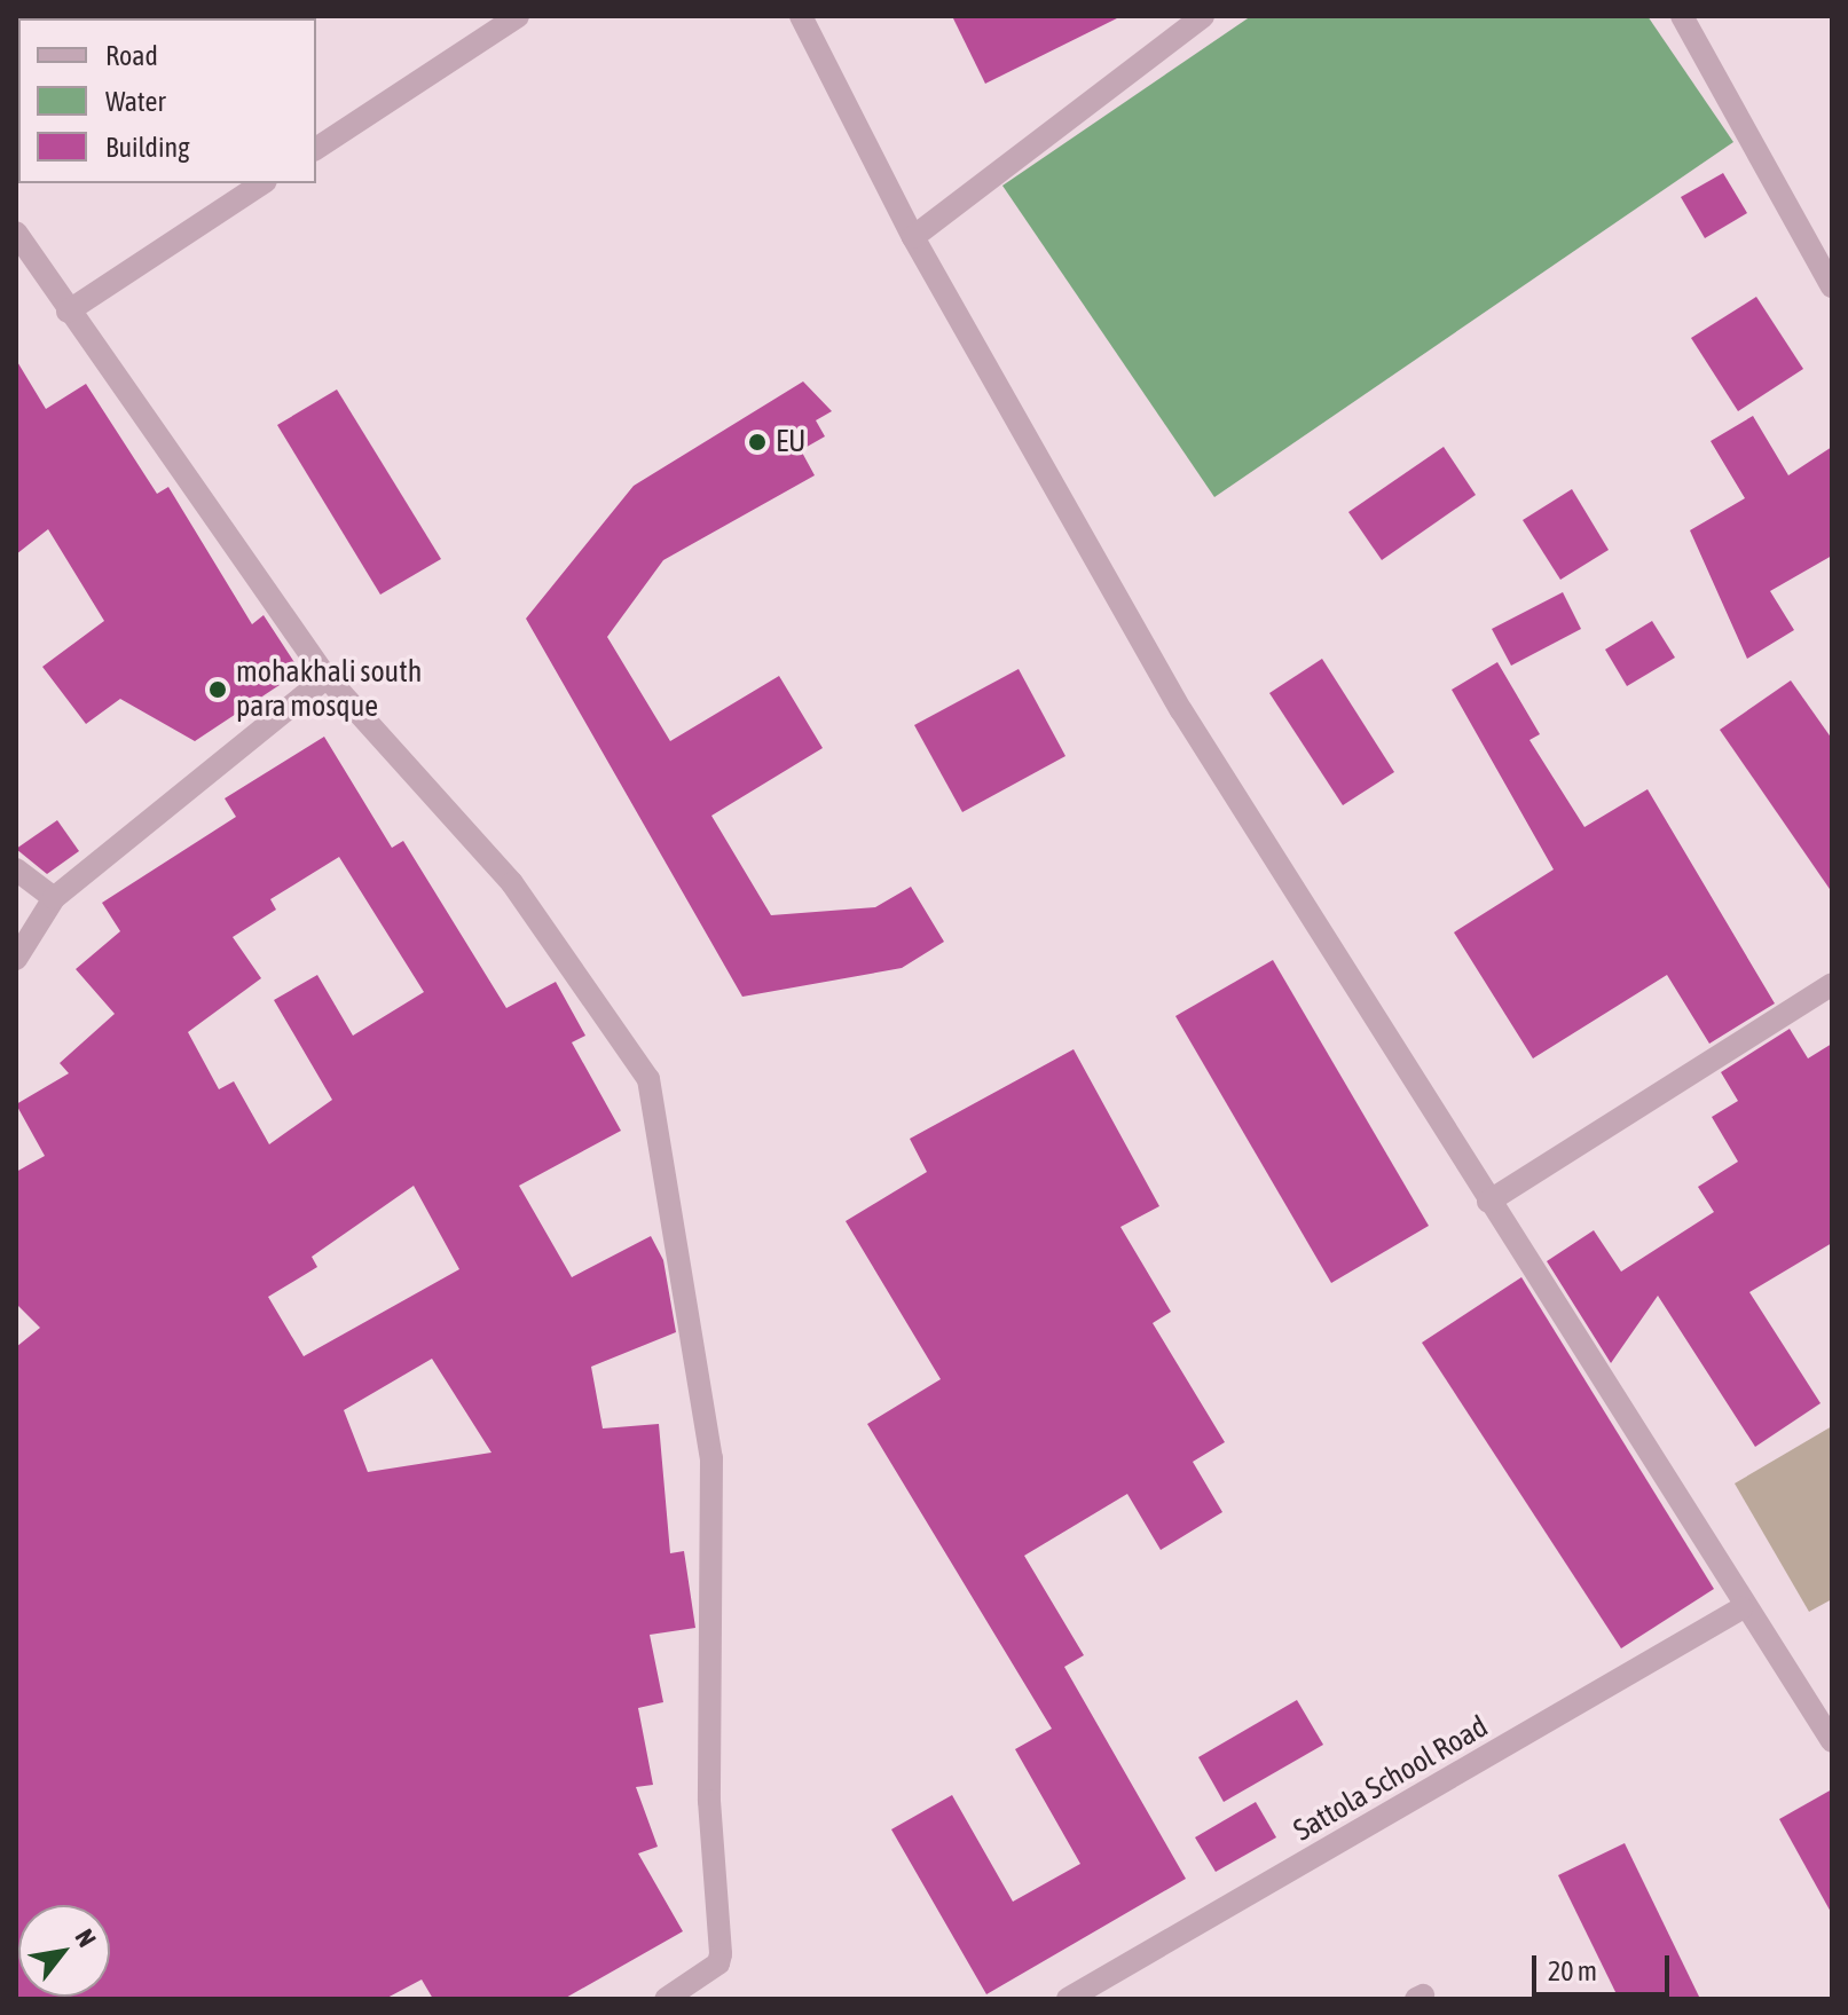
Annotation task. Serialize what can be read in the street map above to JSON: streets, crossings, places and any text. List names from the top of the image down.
{
  "streets": {
    "street": ["Sattola School Road"]
  },
  "places": ["EU", "mohakhali south para mosque"],
  "legend": ["Road", "Water", "Building"],
  "scale_bar": "20 m",
  "north": "top right"
}
